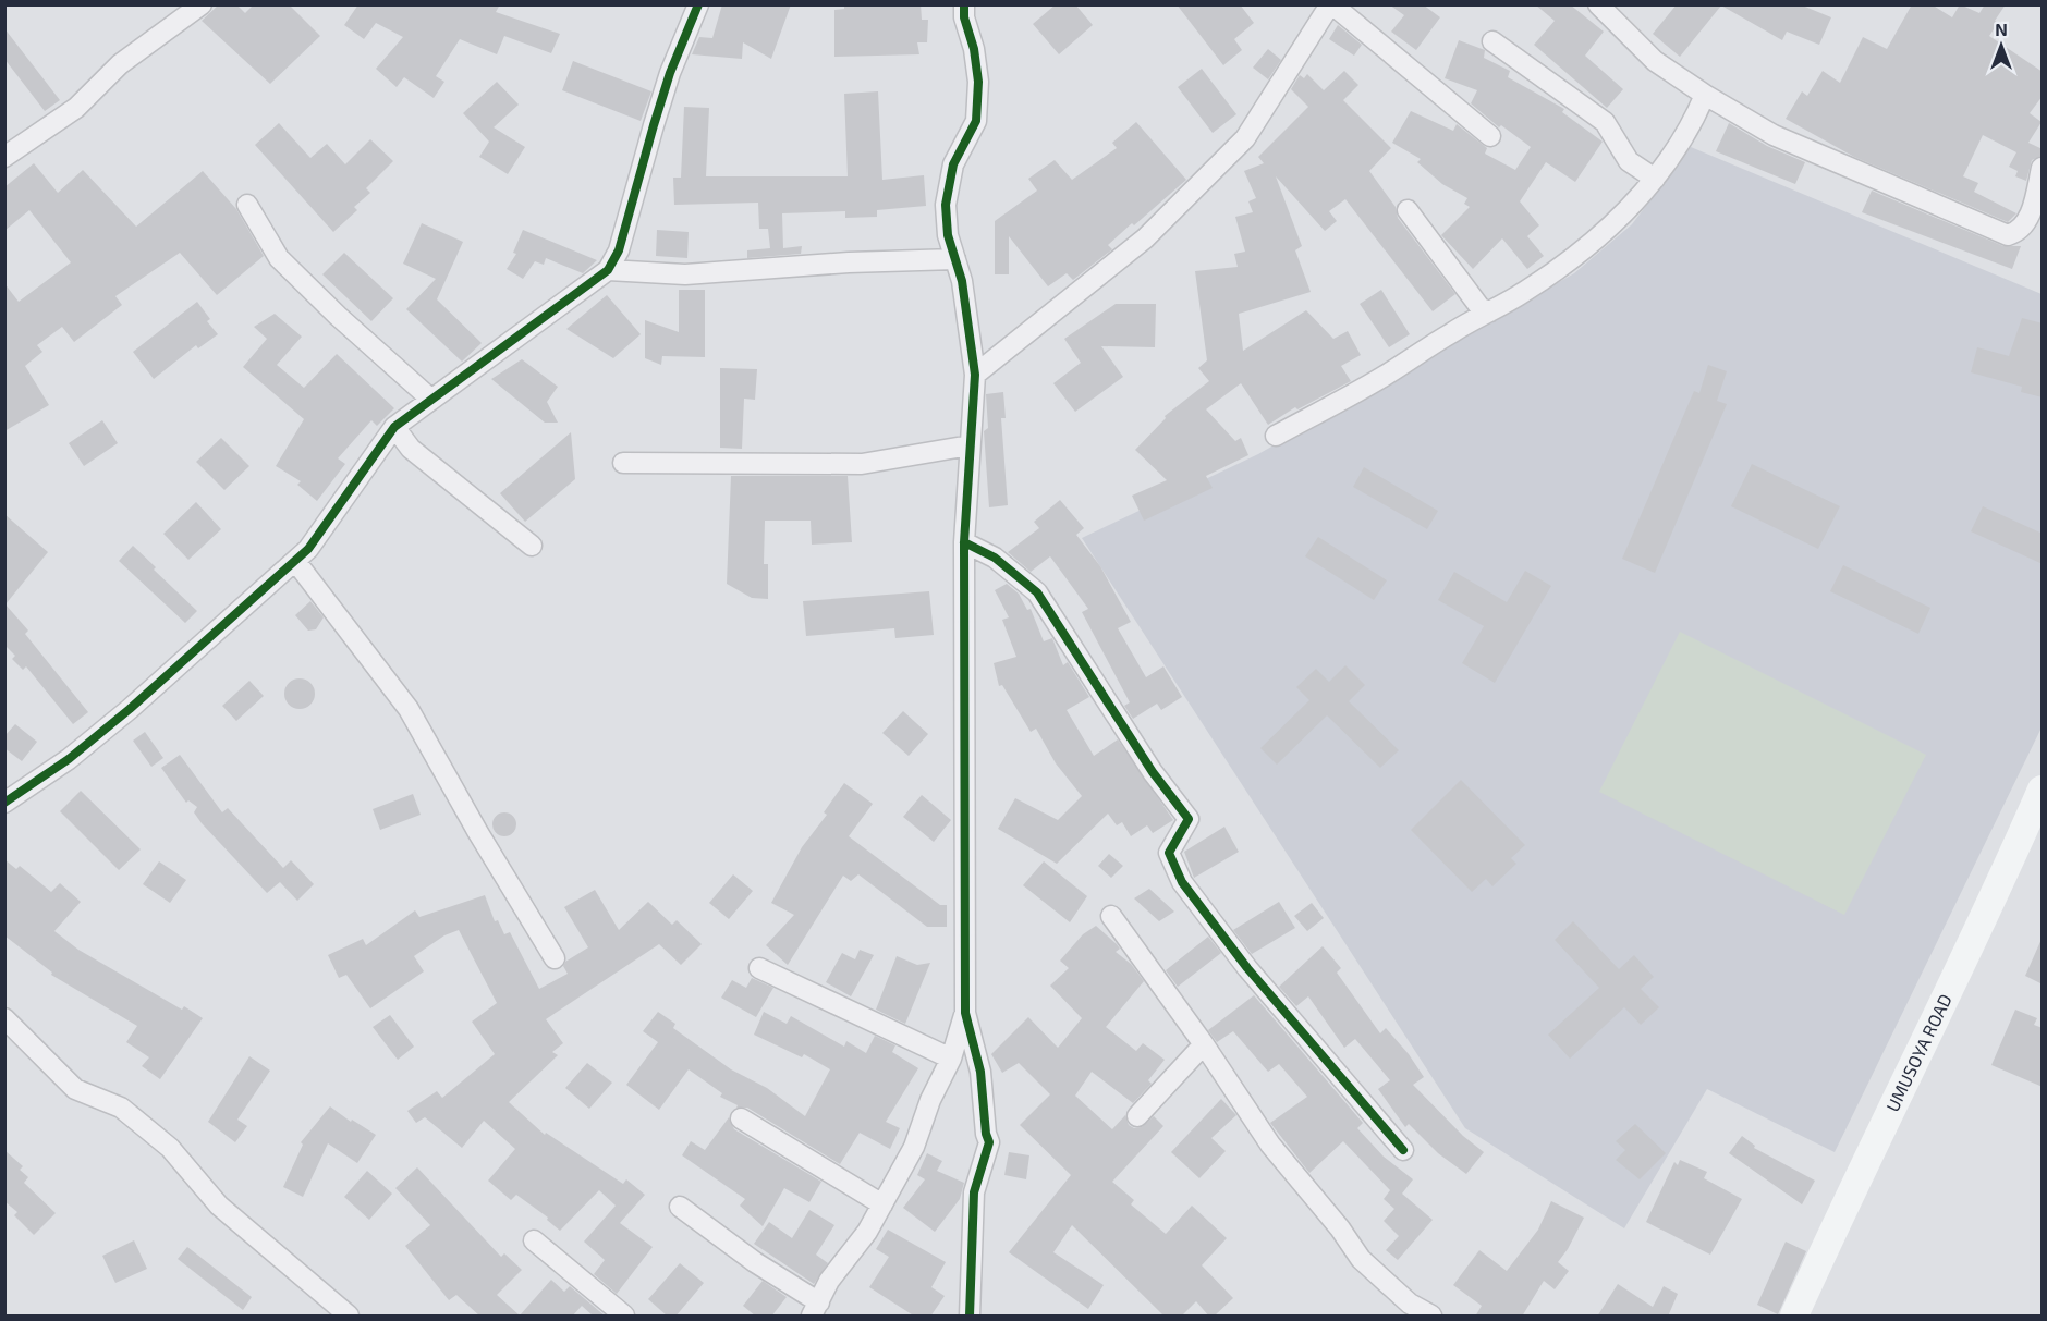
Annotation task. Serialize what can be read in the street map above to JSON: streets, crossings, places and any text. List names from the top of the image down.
{
  "streets": {
    "main road": ["UMUSOYA ROAD"]
  },
  "north": "top"
}
